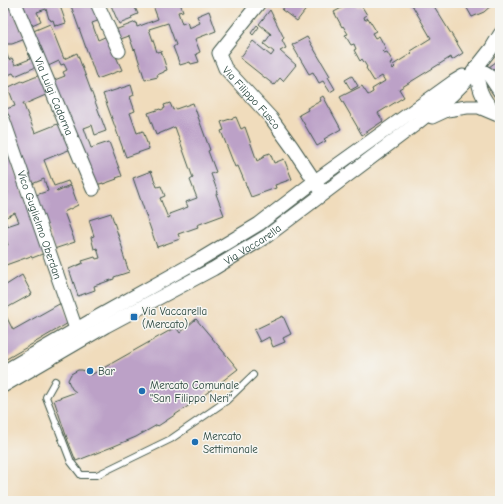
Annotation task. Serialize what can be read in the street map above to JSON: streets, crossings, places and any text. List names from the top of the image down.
{
  "streets": {
    "street": [
      "Via Luigi Cadorna",
      "Via Filippo Fusco",
      "Vico Guglielmo Oberdan",
      "Via Vaccarella"
    ]
  },
  "crossings": [
    ["Via Filippo Fusco", "Via Vaccarella"],
    ["Vico Guglielmo Oberdan", "Via Vaccarella"]
  ],
  "places": {
    "transit": ["Via Vaccarella (Mercato)"],
    "other": ["Bar", "Mercato Comunale \"San Filippo Neri\"", "Mercato Settimanale"]
  }
}
